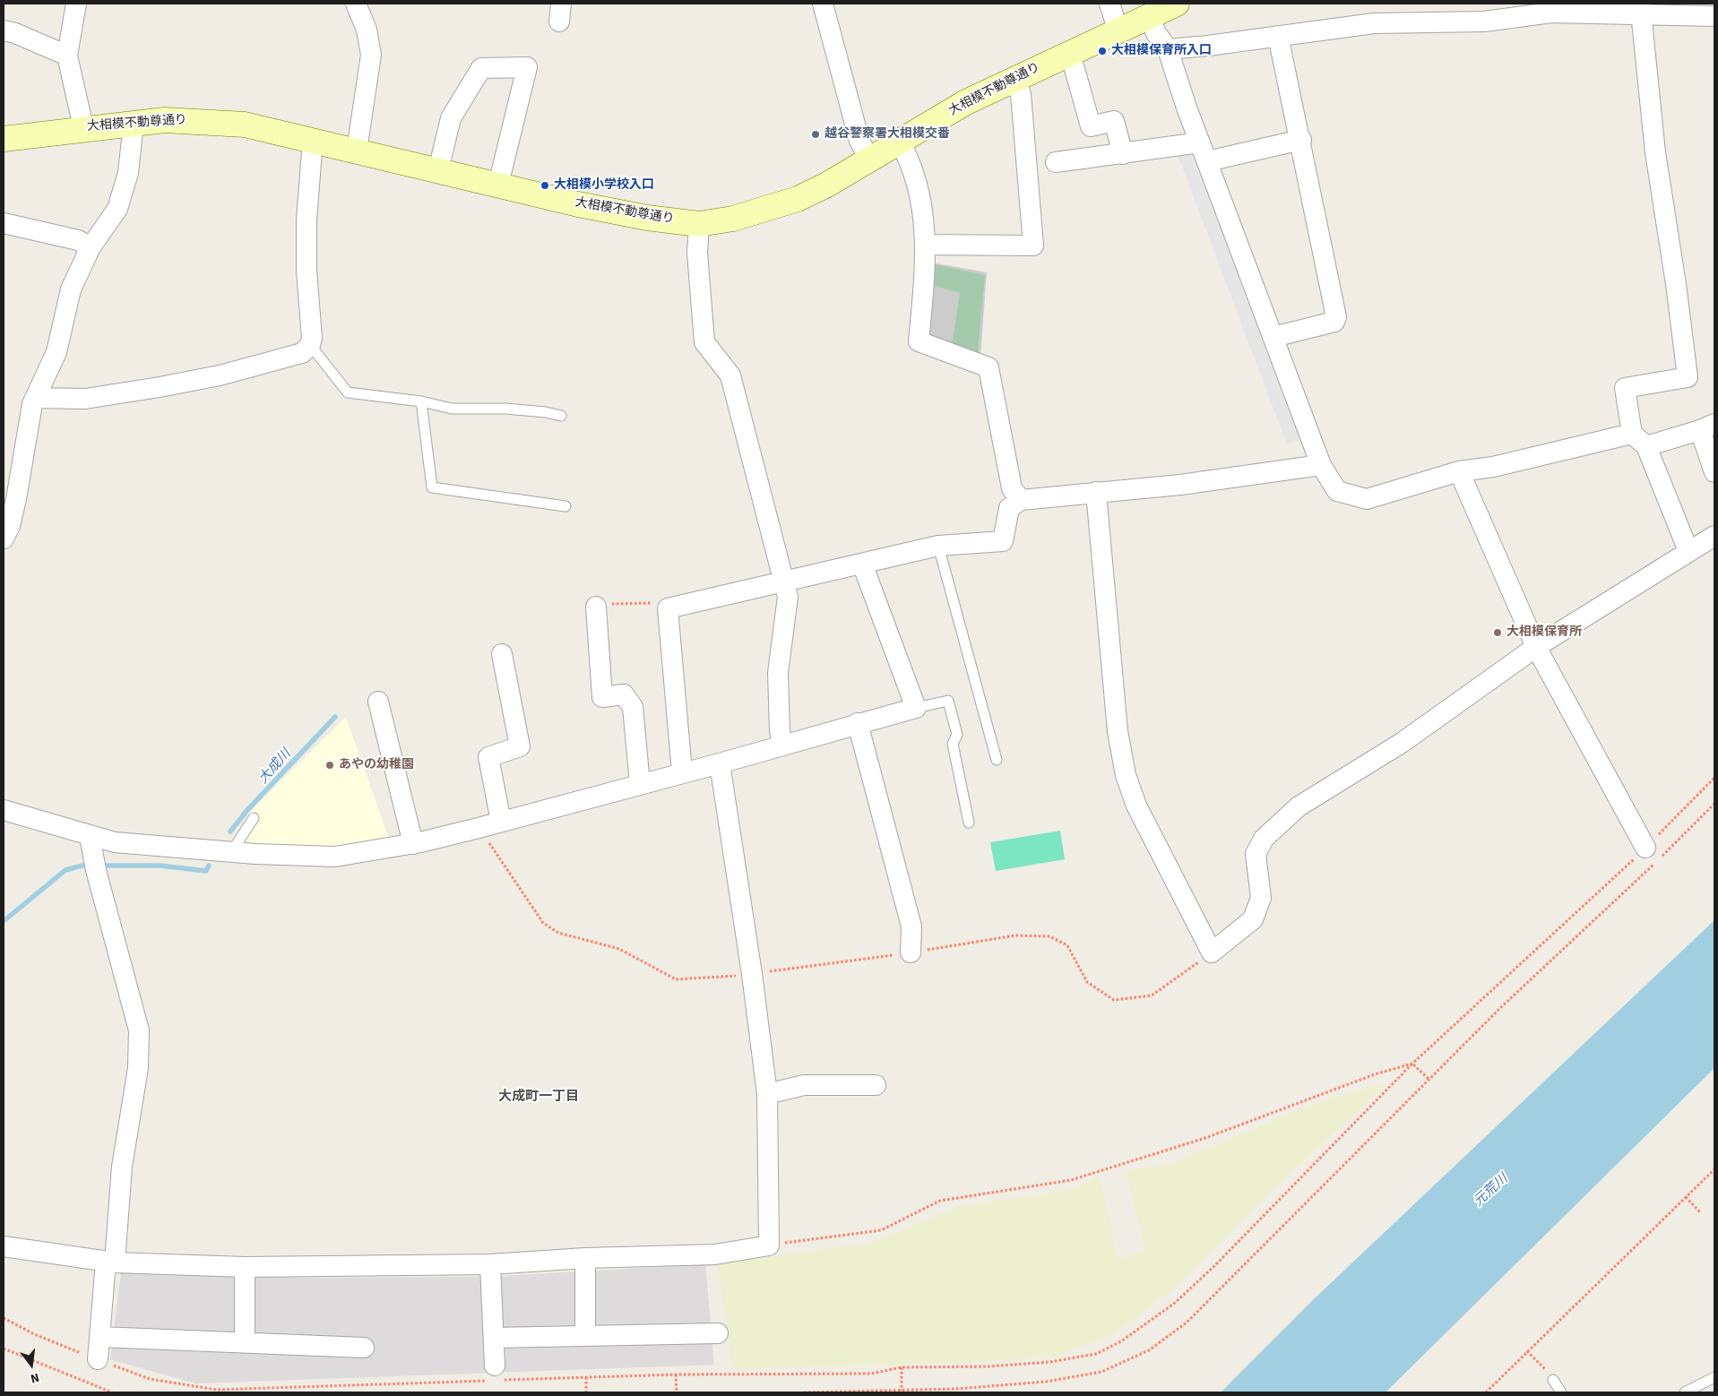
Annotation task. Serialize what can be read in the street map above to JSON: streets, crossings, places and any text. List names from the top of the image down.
{
  "streets": {
    "street": ["大相模不動尊通り"]
  },
  "districts": ["大成町一丁目"],
  "water": ["大成川", "元荒川"],
  "places": [
    "大相模保育所入口",
    "越谷警察署大相模交番",
    "大相模小学校入口",
    "大相模保育所",
    "あやの幼稚園"
  ],
  "north": "bottom"
}
